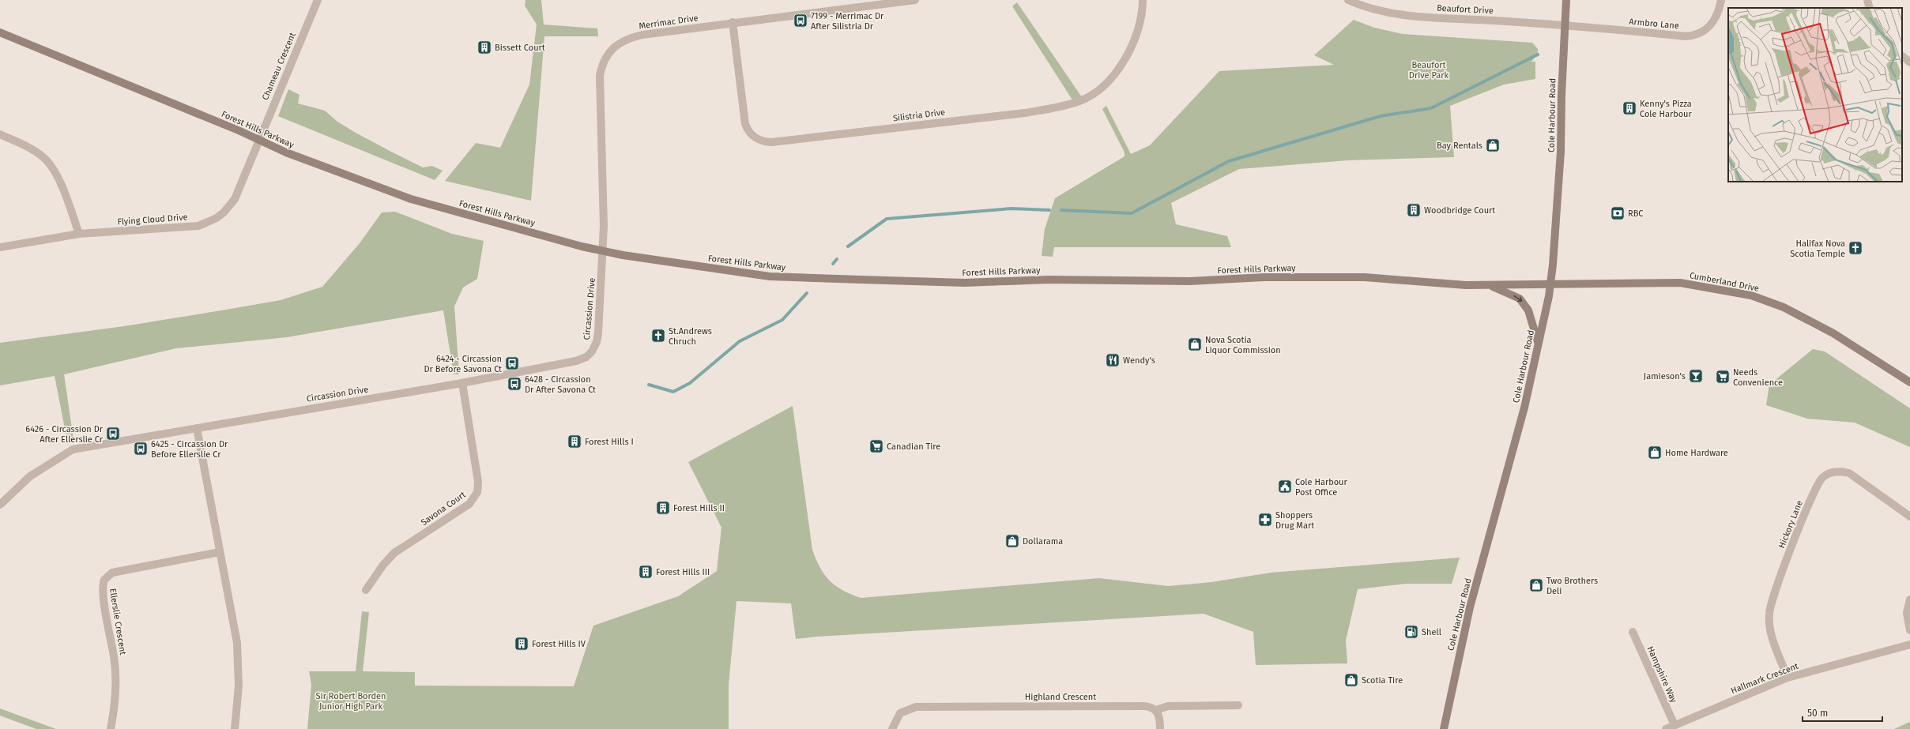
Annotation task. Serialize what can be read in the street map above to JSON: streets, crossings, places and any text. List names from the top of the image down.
{
  "streets": {
    "main road": ["Cole Harbour Road", "Forest Hills Parkway", "Cumberland Drive"],
    "street": [
      "Beaufort Drive",
      "Merrimac Drive",
      "Armbro Lane",
      "Chameau Crescent",
      "Silistria Drive",
      "Flying Cloud Drive",
      "Circassion Drive",
      "Savona Court",
      "Hickory Lane",
      "Ellerslie Crescent",
      "Hampshire Way",
      "Hallmark Crescent",
      "Highland Crescent"
    ]
  },
  "crossings": [
    ["Beaufort Drive", "Armbro Lane"],
    ["Beaufort Drive", "Cole Harbour Road"],
    ["Merrimac Drive", "Silistria Drive"],
    ["Merrimac Drive", "Forest Hills Parkway"],
    ["Merrimac Drive", "Circassion Drive"],
    ["Armbro Lane", "Cole Harbour Road"],
    ["Chameau Crescent", "Forest Hills Parkway"],
    ["Chameau Crescent", "Flying Cloud Drive"],
    ["Cole Harbour Road", "Forest Hills Parkway"],
    ["Cole Harbour Road", "Cumberland Drive"],
    ["Forest Hills Parkway", "Flying Cloud Drive"],
    ["Forest Hills Parkway", "Cumberland Drive"],
    ["Forest Hills Parkway", "Circassion Drive"],
    ["Circassion Drive", "Savona Court"],
    ["Hickory Lane", "Hallmark Crescent"],
    ["Hampshire Way", "Hallmark Crescent"]
  ],
  "parks": ["Beaufort Drive Park", "Sir Robert Borden Junior High Park"],
  "places": {
    "bus stop": [
      "7199 - Merrimac Dr After Silistria Dr",
      "6424 - Circassion Dr Before Savona Ct",
      "6428 - Circassion Dr After Savona Ct",
      "6426 - Circassion Dr After Ellerslie Cr",
      "6425 - Circassion Dr Before Ellerslie Cr"
    ],
    "building": [
      "Bissett Court",
      "Kenny's Pizza Cole Harbour",
      "Woodbridge Court",
      "Forest Hills I",
      "Forest Hills II",
      "Forest Hills III",
      "Forest Hills IV"
    ],
    "shop": [
      "Bay Rentals",
      "Nova Scotia Liquor Commission",
      "Home Hardware",
      "Dollarama",
      "Two Brothers Deli",
      "Scotia Tire"
    ],
    "bank": ["RBC"],
    "church": ["Halifax Nova Scotia Temple", "St.Andrews Chruch"],
    "restaurant": ["Wendy's"],
    "bar": ["Jamieson's"],
    "supermarket": ["Needs Convenience", "Canadian Tire"],
    "public building": ["Cole Harbour Post Office"],
    "pharmacy": ["Shoppers Drug Mart"],
    "fuel station": ["Shell"]
  },
  "scale_bar": "50 m"
}
